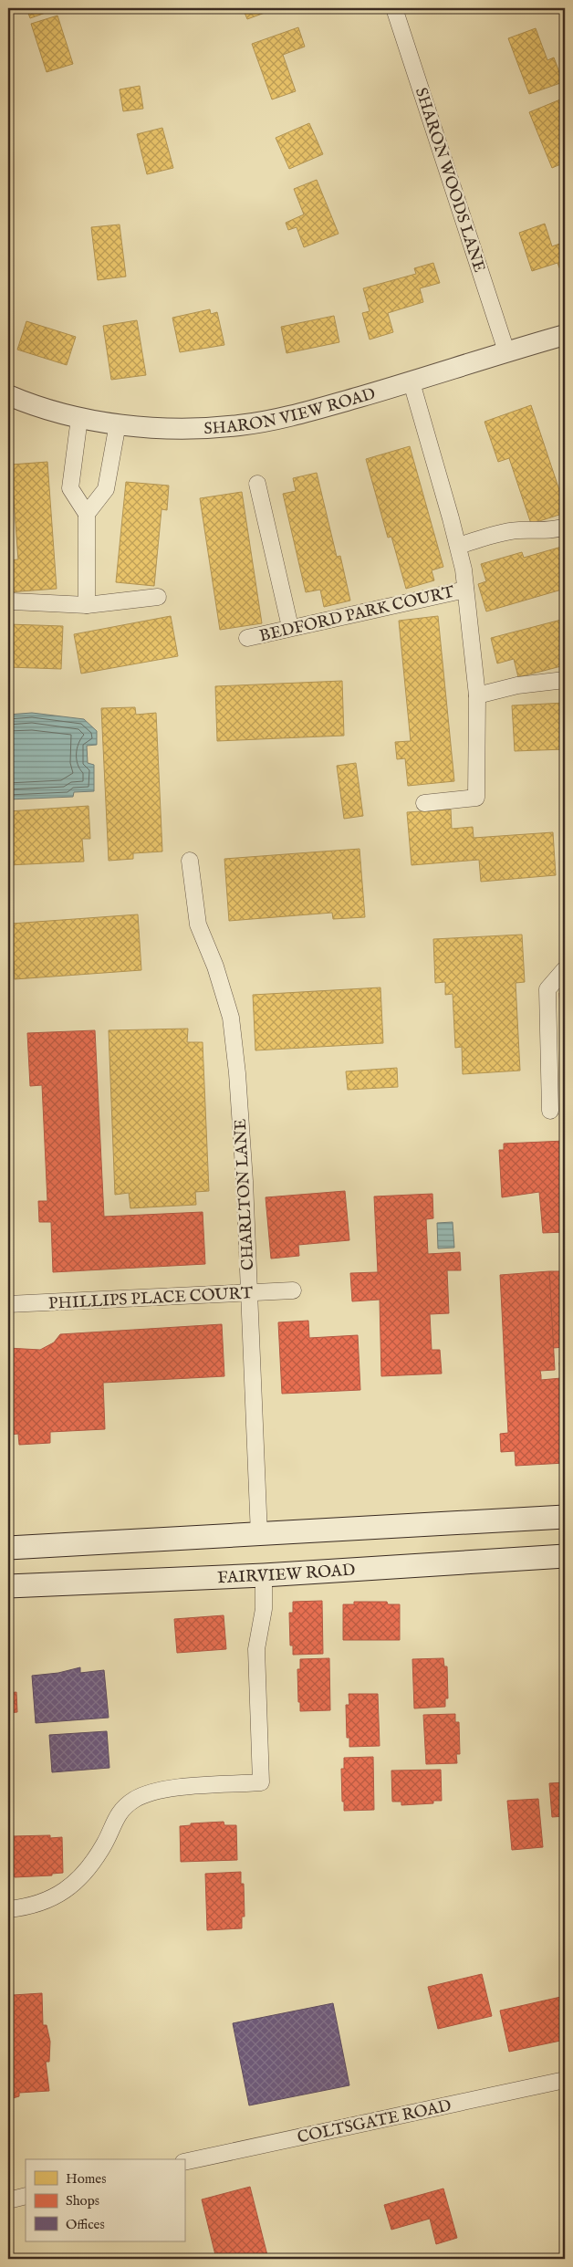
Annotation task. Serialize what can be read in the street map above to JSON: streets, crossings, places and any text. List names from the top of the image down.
{
  "streets": {
    "main road": ["FAIRVIEW ROAD"],
    "street": [
      "SHARON WOODS LANE",
      "SHARON VIEW ROAD",
      "BEDFORD PARK COURT",
      "CHARLTON LANE",
      "PHILLIPS PLACE COURT",
      "COLTSGATE ROAD"
    ]
  },
  "crossings": [
    ["SHARON WOODS LANE", "SHARON VIEW ROAD"],
    ["CHARLTON LANE", "PHILLIPS PLACE COURT"]
  ],
  "legend": ["Homes", "Shops", "Offices"]
}
